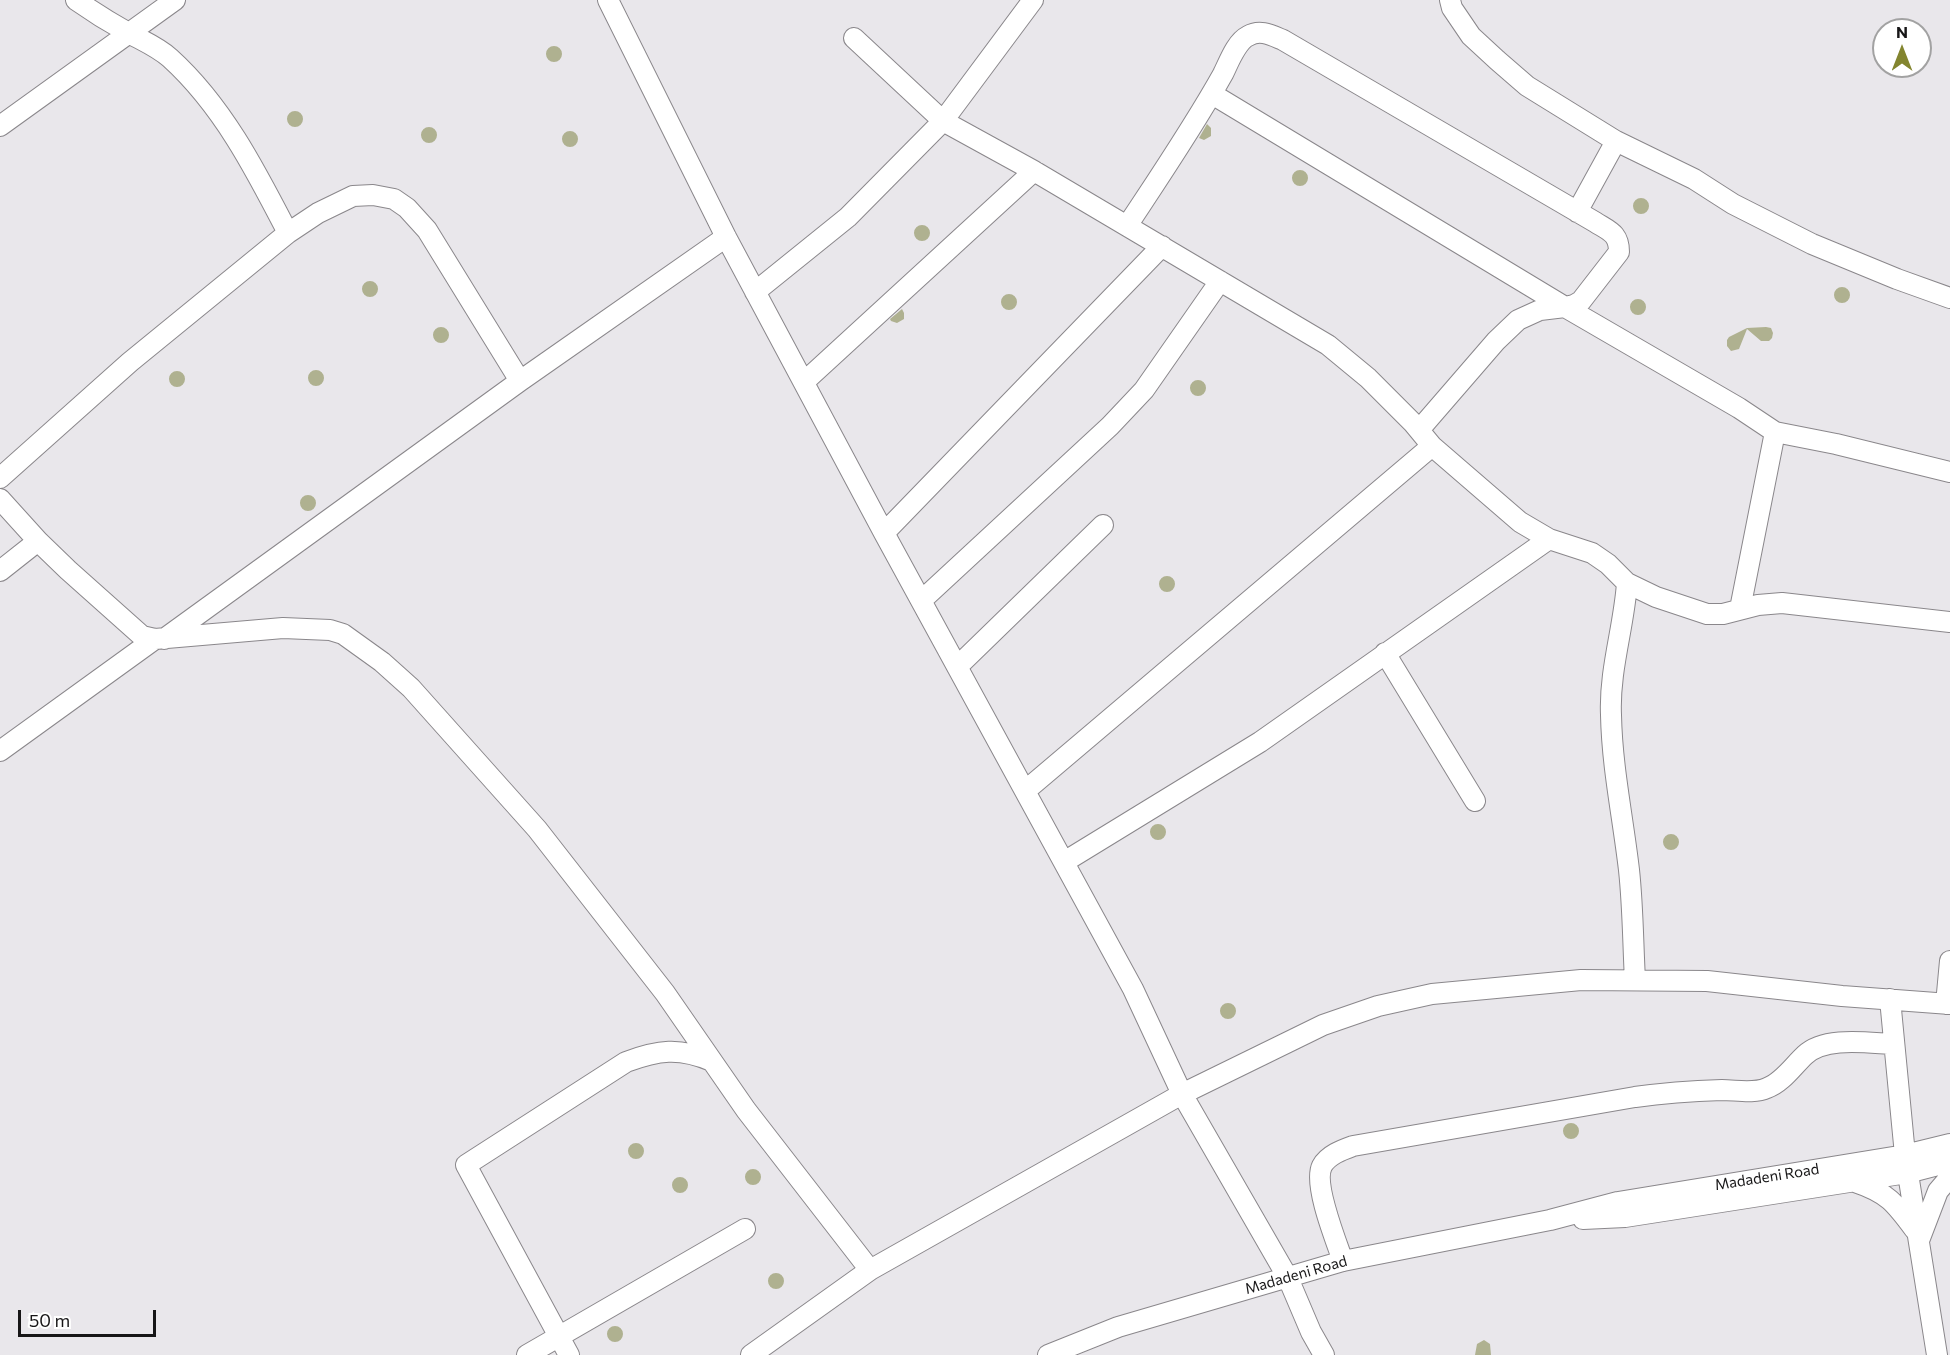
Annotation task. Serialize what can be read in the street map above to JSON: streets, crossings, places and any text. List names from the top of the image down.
{
  "streets": {
    "street": ["Madadeni Road"]
  },
  "scale_bar": "50 m",
  "north": "top"
}
